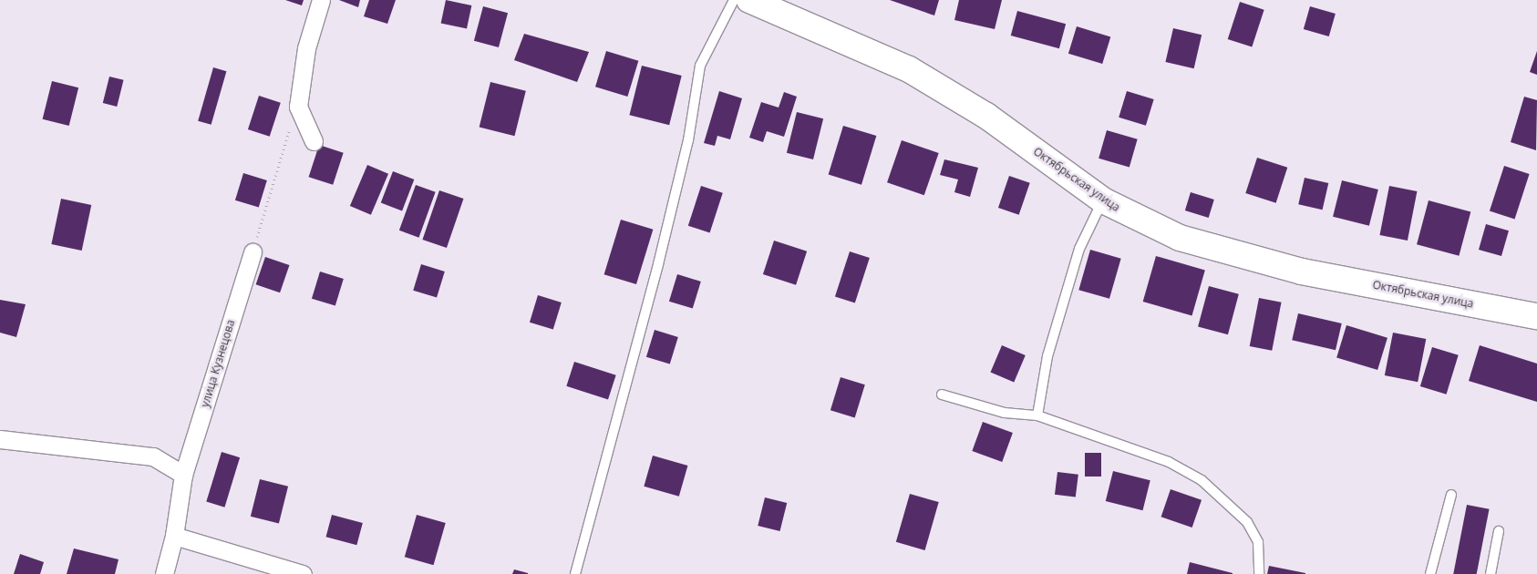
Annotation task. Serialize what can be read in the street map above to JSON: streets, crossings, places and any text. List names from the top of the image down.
{
  "streets": {
    "street": ["Октябрьская улица", "улица Кузнецова"]
  }
}
